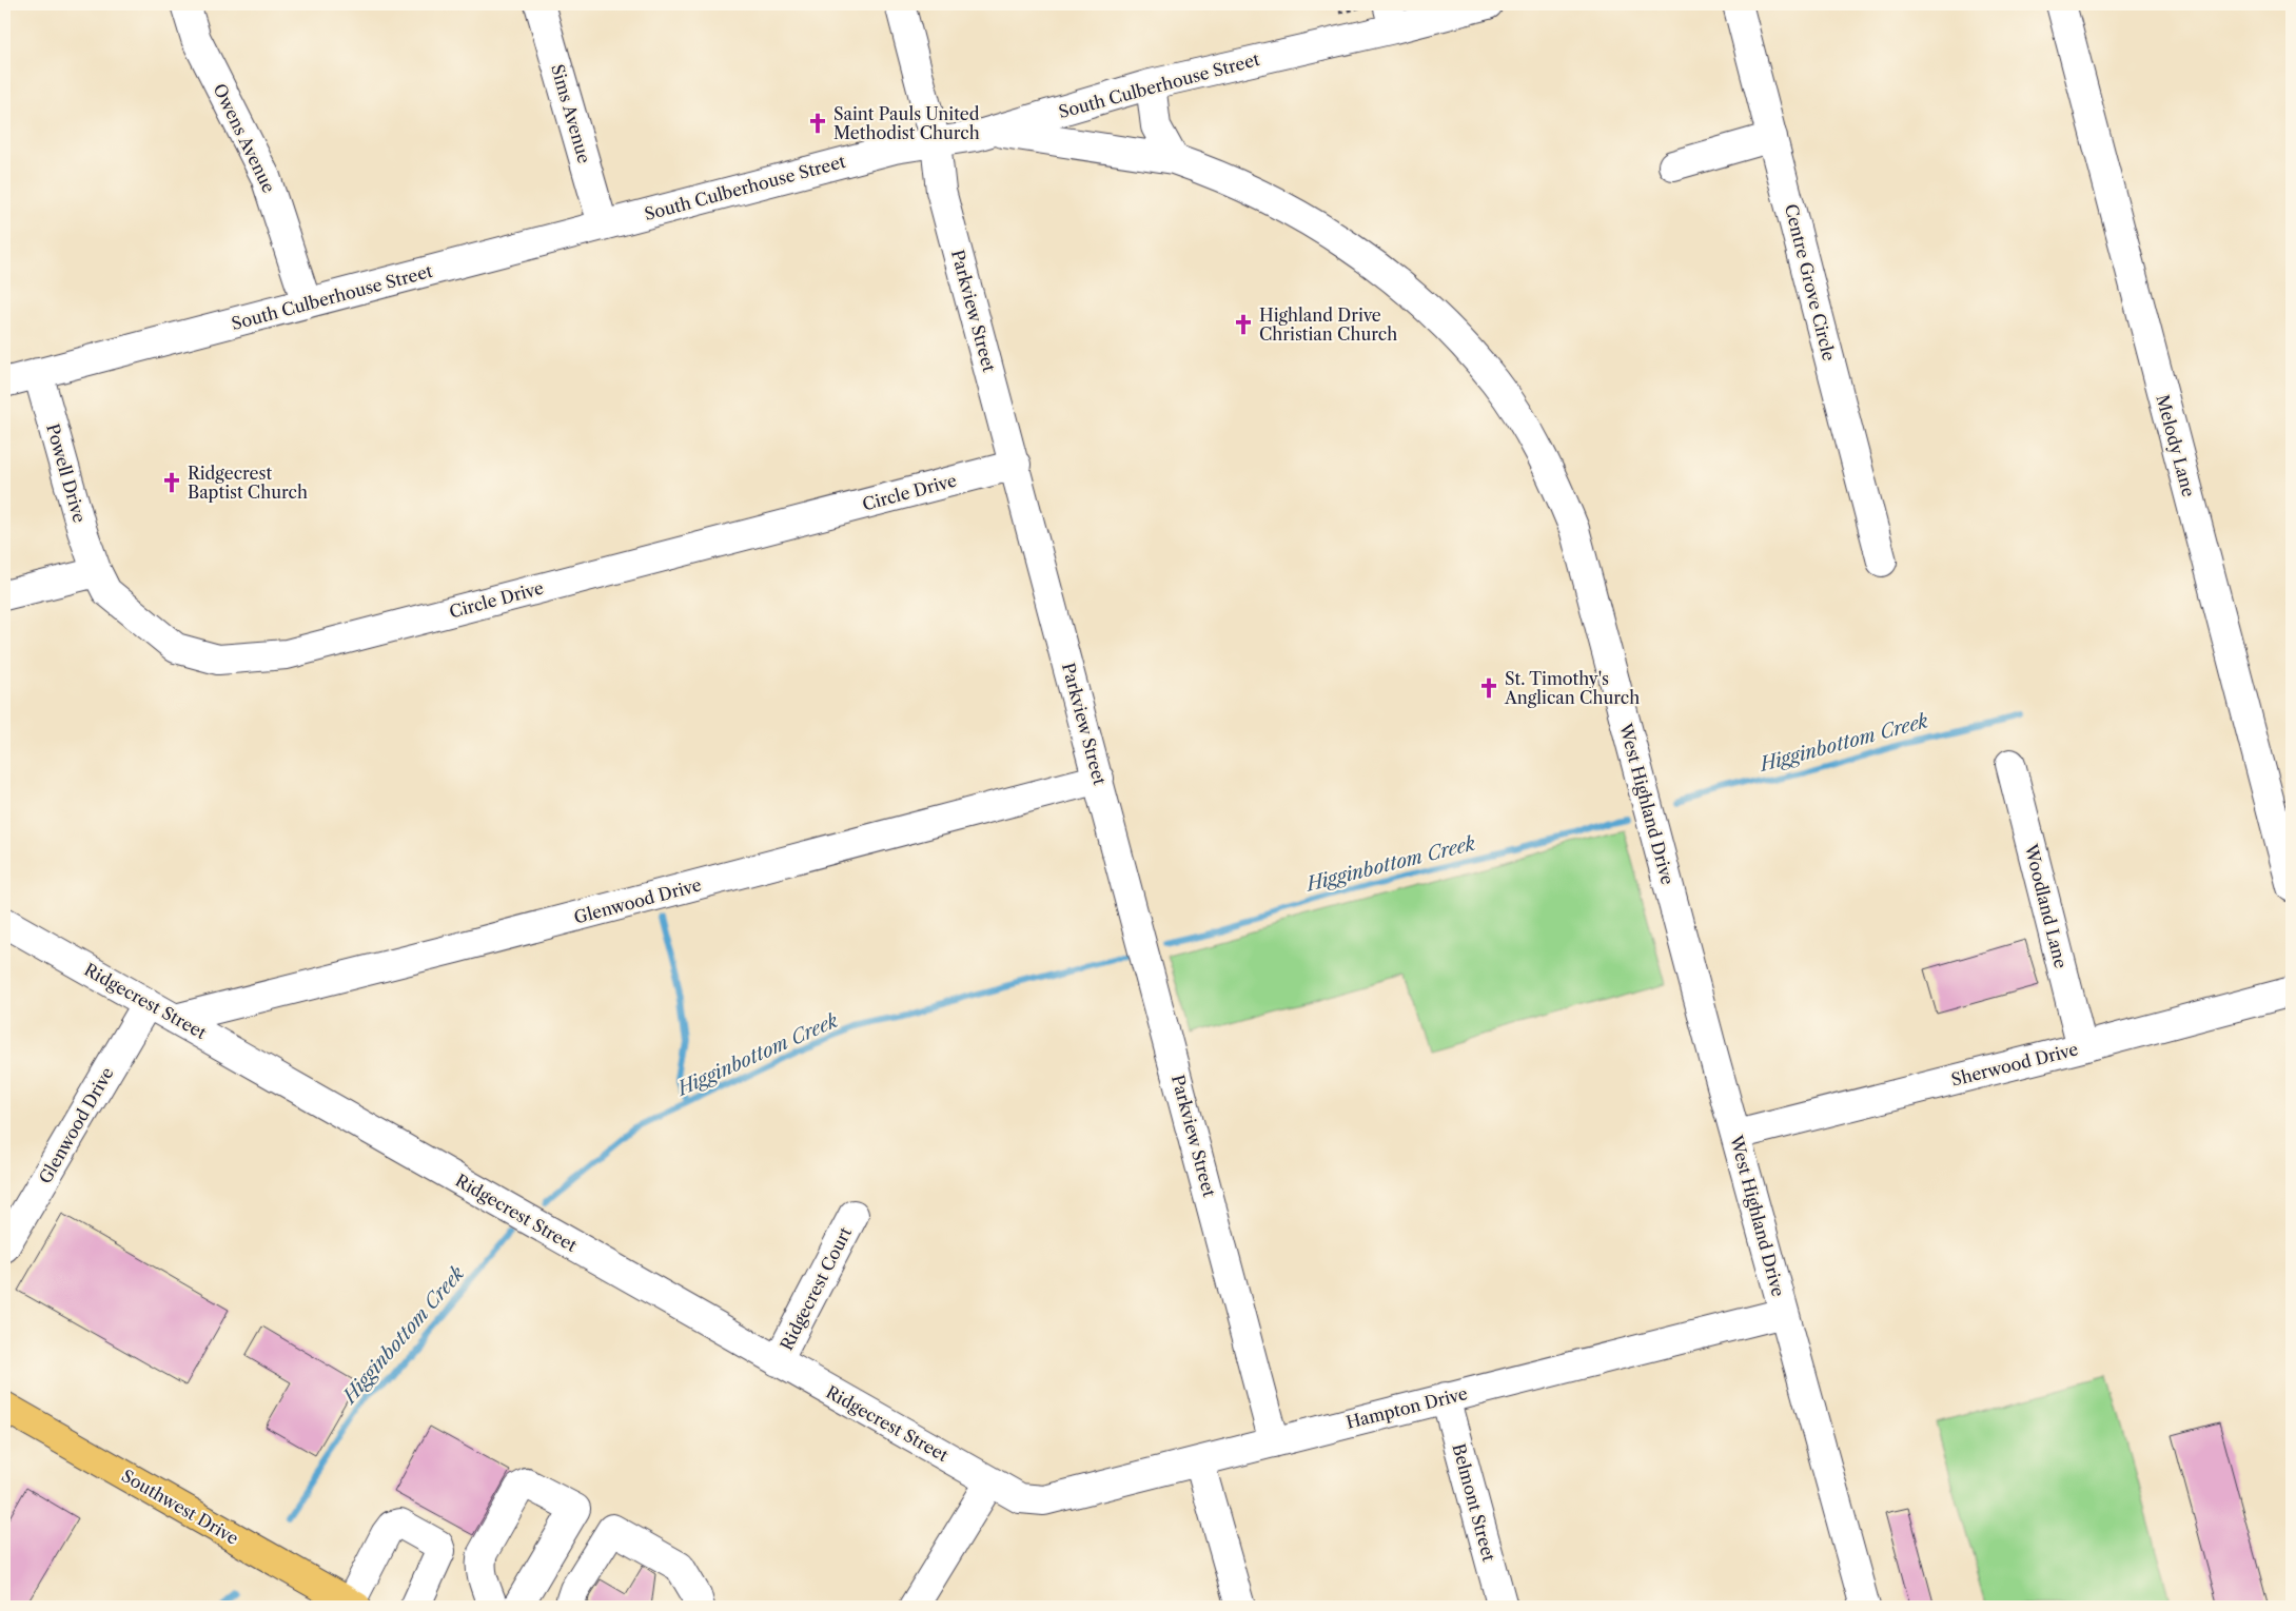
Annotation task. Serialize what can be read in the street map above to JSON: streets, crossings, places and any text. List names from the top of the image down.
{
  "streets": {
    "main road": ["Southwest Drive"],
    "street": [
      "South Culberhouse Street",
      "Sims Avenue",
      "Owens Avenue",
      "Centre Grove Circle",
      "Parkview Street",
      "Melody Lane",
      "Powell Drive",
      "Circle Drive",
      "West Highland Drive",
      "Glenwood Drive",
      "Woodland Lane",
      "Ridgecrest Street",
      "Sherwood Drive",
      "Ridgecrest Court",
      "Hampton Drive",
      "Belmont Street"
    ]
  },
  "crossings": [
    ["South Culberhouse Street", "Sims Avenue"],
    ["South Culberhouse Street", "Owens Avenue"],
    ["South Culberhouse Street", "Parkview Street"],
    ["South Culberhouse Street", "Powell Drive"],
    ["South Culberhouse Street", "West Highland Drive"],
    ["Parkview Street", "Circle Drive"],
    ["Parkview Street", "Glenwood Drive"],
    ["Parkview Street", "Hampton Drive"],
    ["Powell Drive", "Circle Drive"],
    ["West Highland Drive", "Sherwood Drive"],
    ["West Highland Drive", "Hampton Drive"],
    ["Glenwood Drive", "Ridgecrest Street"],
    ["Woodland Lane", "Sherwood Drive"],
    ["Ridgecrest Street", "Ridgecrest Court"],
    ["Ridgecrest Street", "Hampton Drive"],
    ["Hampton Drive", "Belmont Street"]
  ],
  "water": ["Higginbottom Creek"],
  "places": {
    "church": [
      "Saint Pauls United Methodist Church",
      "Highland Drive Christian Church",
      "Ridgecrest Baptist Church",
      "St. Timothy's Anglican Church"
    ]
  }
}
